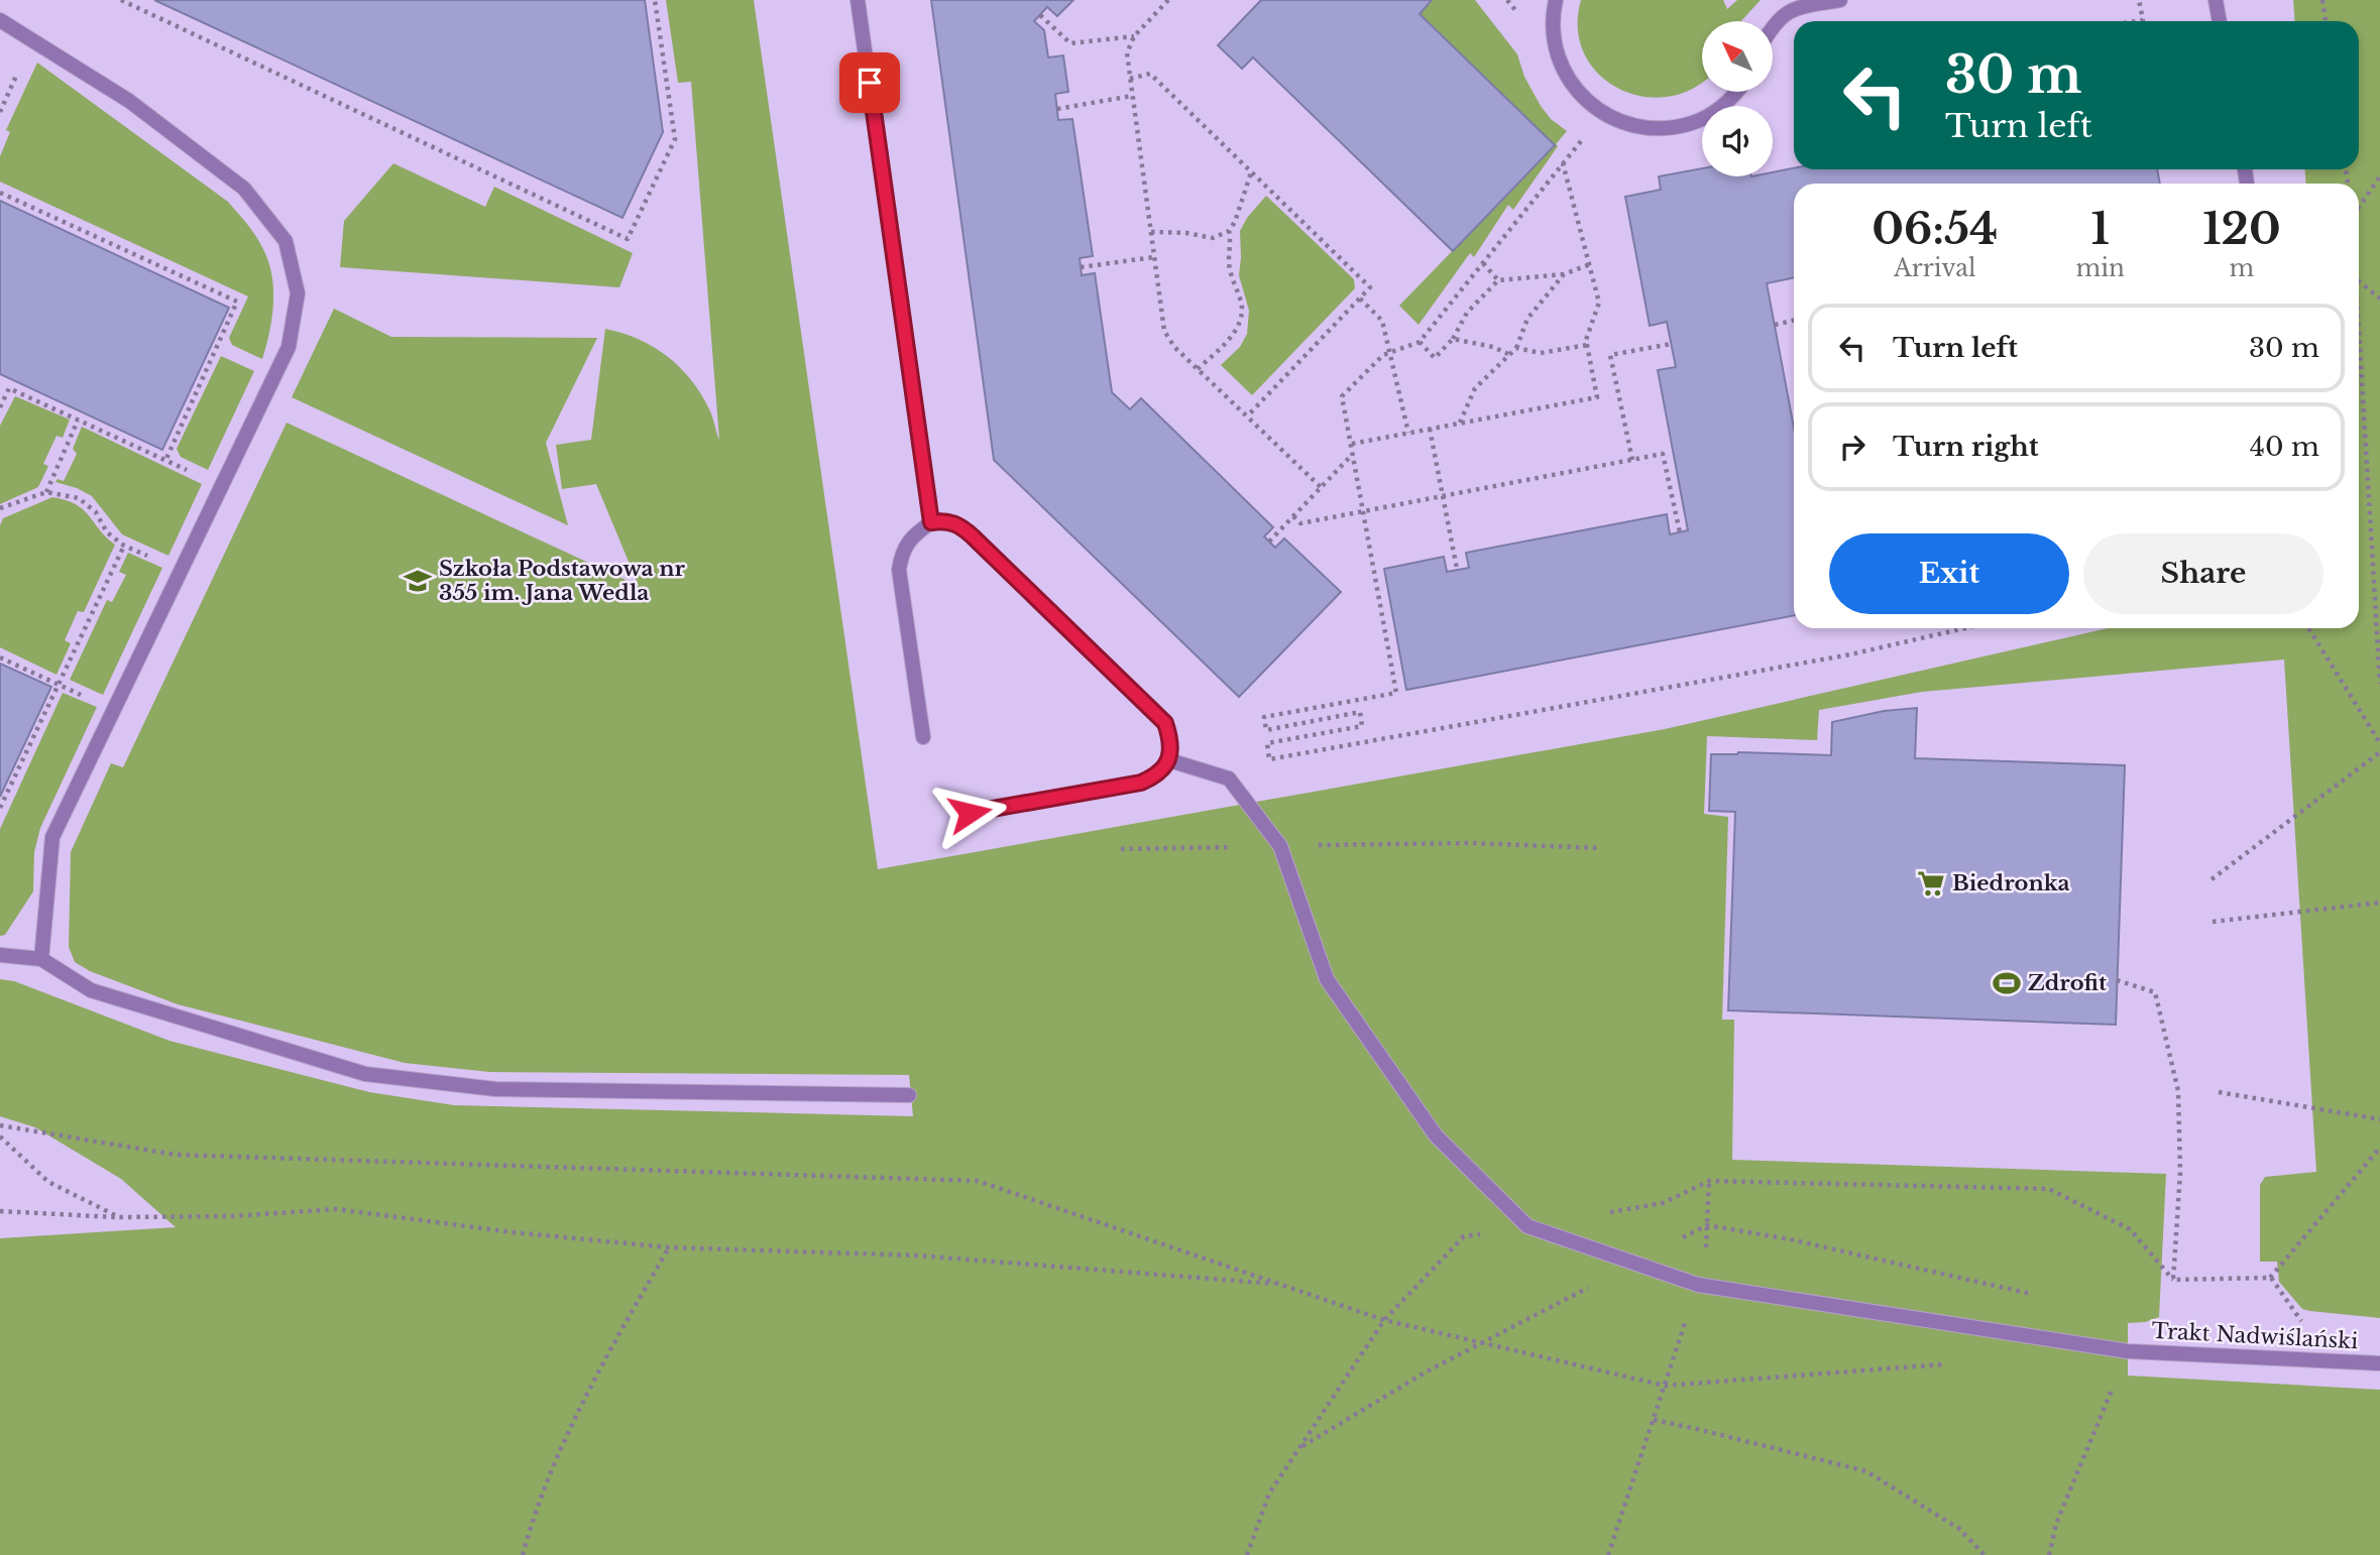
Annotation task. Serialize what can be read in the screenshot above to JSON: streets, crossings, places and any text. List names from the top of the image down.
{
  "streets": {
    "lane": ["Trakt Nadwiślański"]
  },
  "places": {
    "school or university": ["Szkoła Podstawowa nr 355 im. Jana Wedla"],
    "supermarket": ["Biedronka"],
    "sports": ["Zdrofit"]
  },
  "north": "top left",
  "page": {
    "turn": ["30 m", "Turn left"],
    "eta": [
      "06:54",
      "Arrival",
      "1",
      "min",
      "120",
      "m"
    ],
    "list": [
      {
        "name": "Turn left",
        "value": "30 m"
      },
      {
        "name": "Turn right",
        "value": "40 m"
      }
    ],
    "buttons": ["Exit", "Share"]
  }
}
